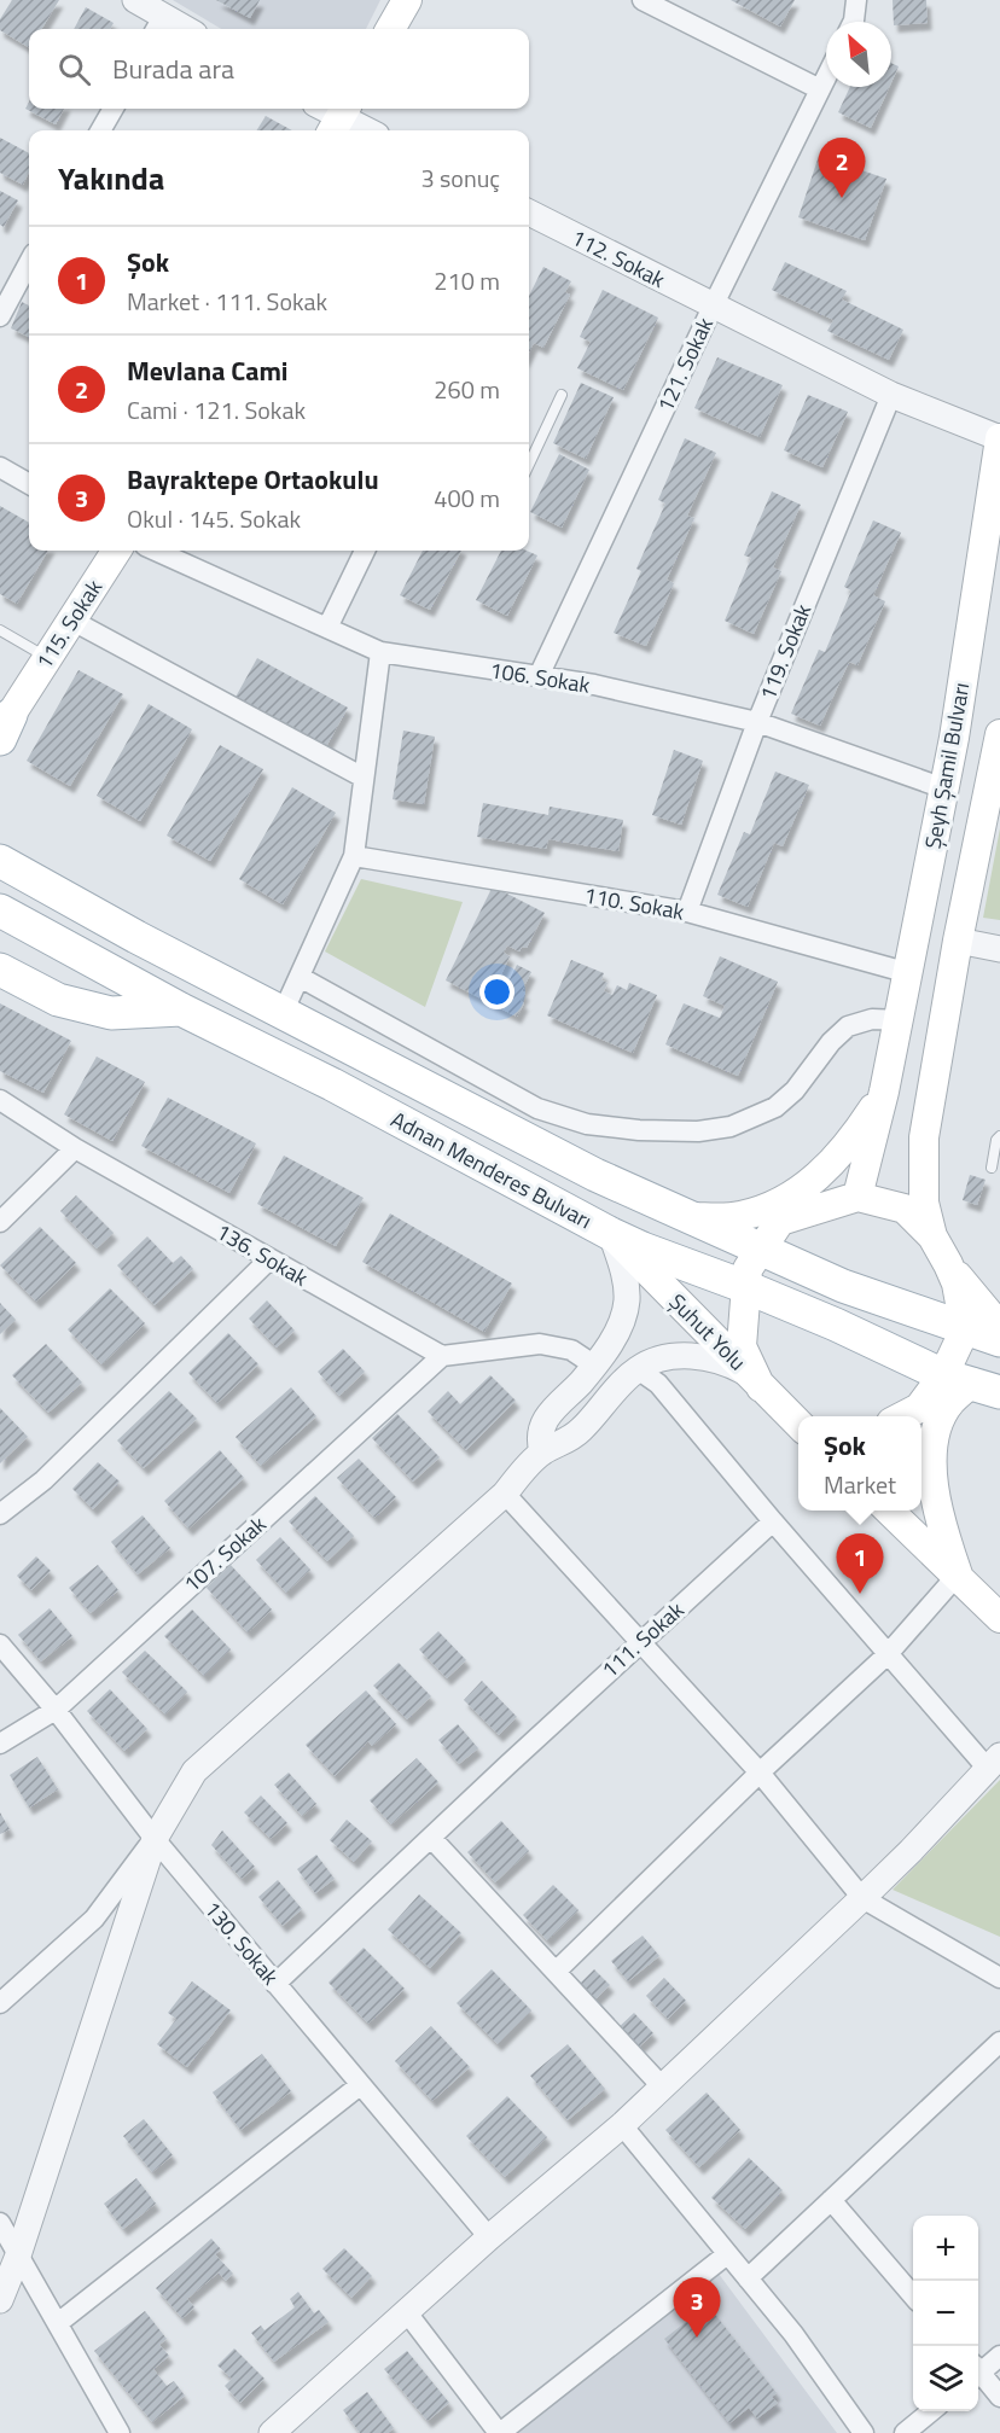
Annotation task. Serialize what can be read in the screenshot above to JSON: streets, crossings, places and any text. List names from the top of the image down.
{
  "streets": {
    "main road": [
      "115. Sokak",
      "Şeyh Şamil Bulvarı",
      "Adnan Menderes Bulvarı",
      "Şuhut Yolu"
    ],
    "street": [
      "112. Sokak",
      "121. Sokak",
      "119. Sokak",
      "106. Sokak",
      "110. Sokak",
      "136. Sokak",
      "107. Sokak",
      "111. Sokak",
      "130. Sokak"
    ]
  },
  "crossings": [
    ["112. Sokak", "121. Sokak"],
    ["112. Sokak", "119. Sokak"],
    ["112. Sokak", "Şeyh Şamil Bulvarı"],
    ["121. Sokak", "106. Sokak"],
    ["119. Sokak", "106. Sokak"],
    ["119. Sokak", "110. Sokak"],
    ["106. Sokak", "Şeyh Şamil Bulvarı"],
    ["Şeyh Şamil Bulvarı", "110. Sokak"],
    ["Adnan Menderes Bulvarı", "Şuhut Yolu"],
    ["136. Sokak", "107. Sokak"],
    ["107. Sokak", "130. Sokak"],
    ["111. Sokak", "130. Sokak"]
  ],
  "north": "top left",
  "page": {
    "search": "Burada ara",
    "heading": ["Yakında", "3 sonuç"],
    "pins": ["2", "1", "3"],
    "list": [
      {
        "mark": "1",
        "name": "Şok",
        "note": "Market · 111. Sokak",
        "value": "210 m"
      },
      {
        "mark": "2",
        "name": "Mevlana Cami",
        "note": "Cami · 121. Sokak",
        "value": "260 m"
      },
      {
        "mark": "3",
        "name": "Bayraktepe Ortaokulu",
        "note": "Okul · 145. Sokak",
        "value": "400 m"
      }
    ],
    "popup": ["Şok", "Market"],
    "map_buttons": ["+", "−"]
  }
}
